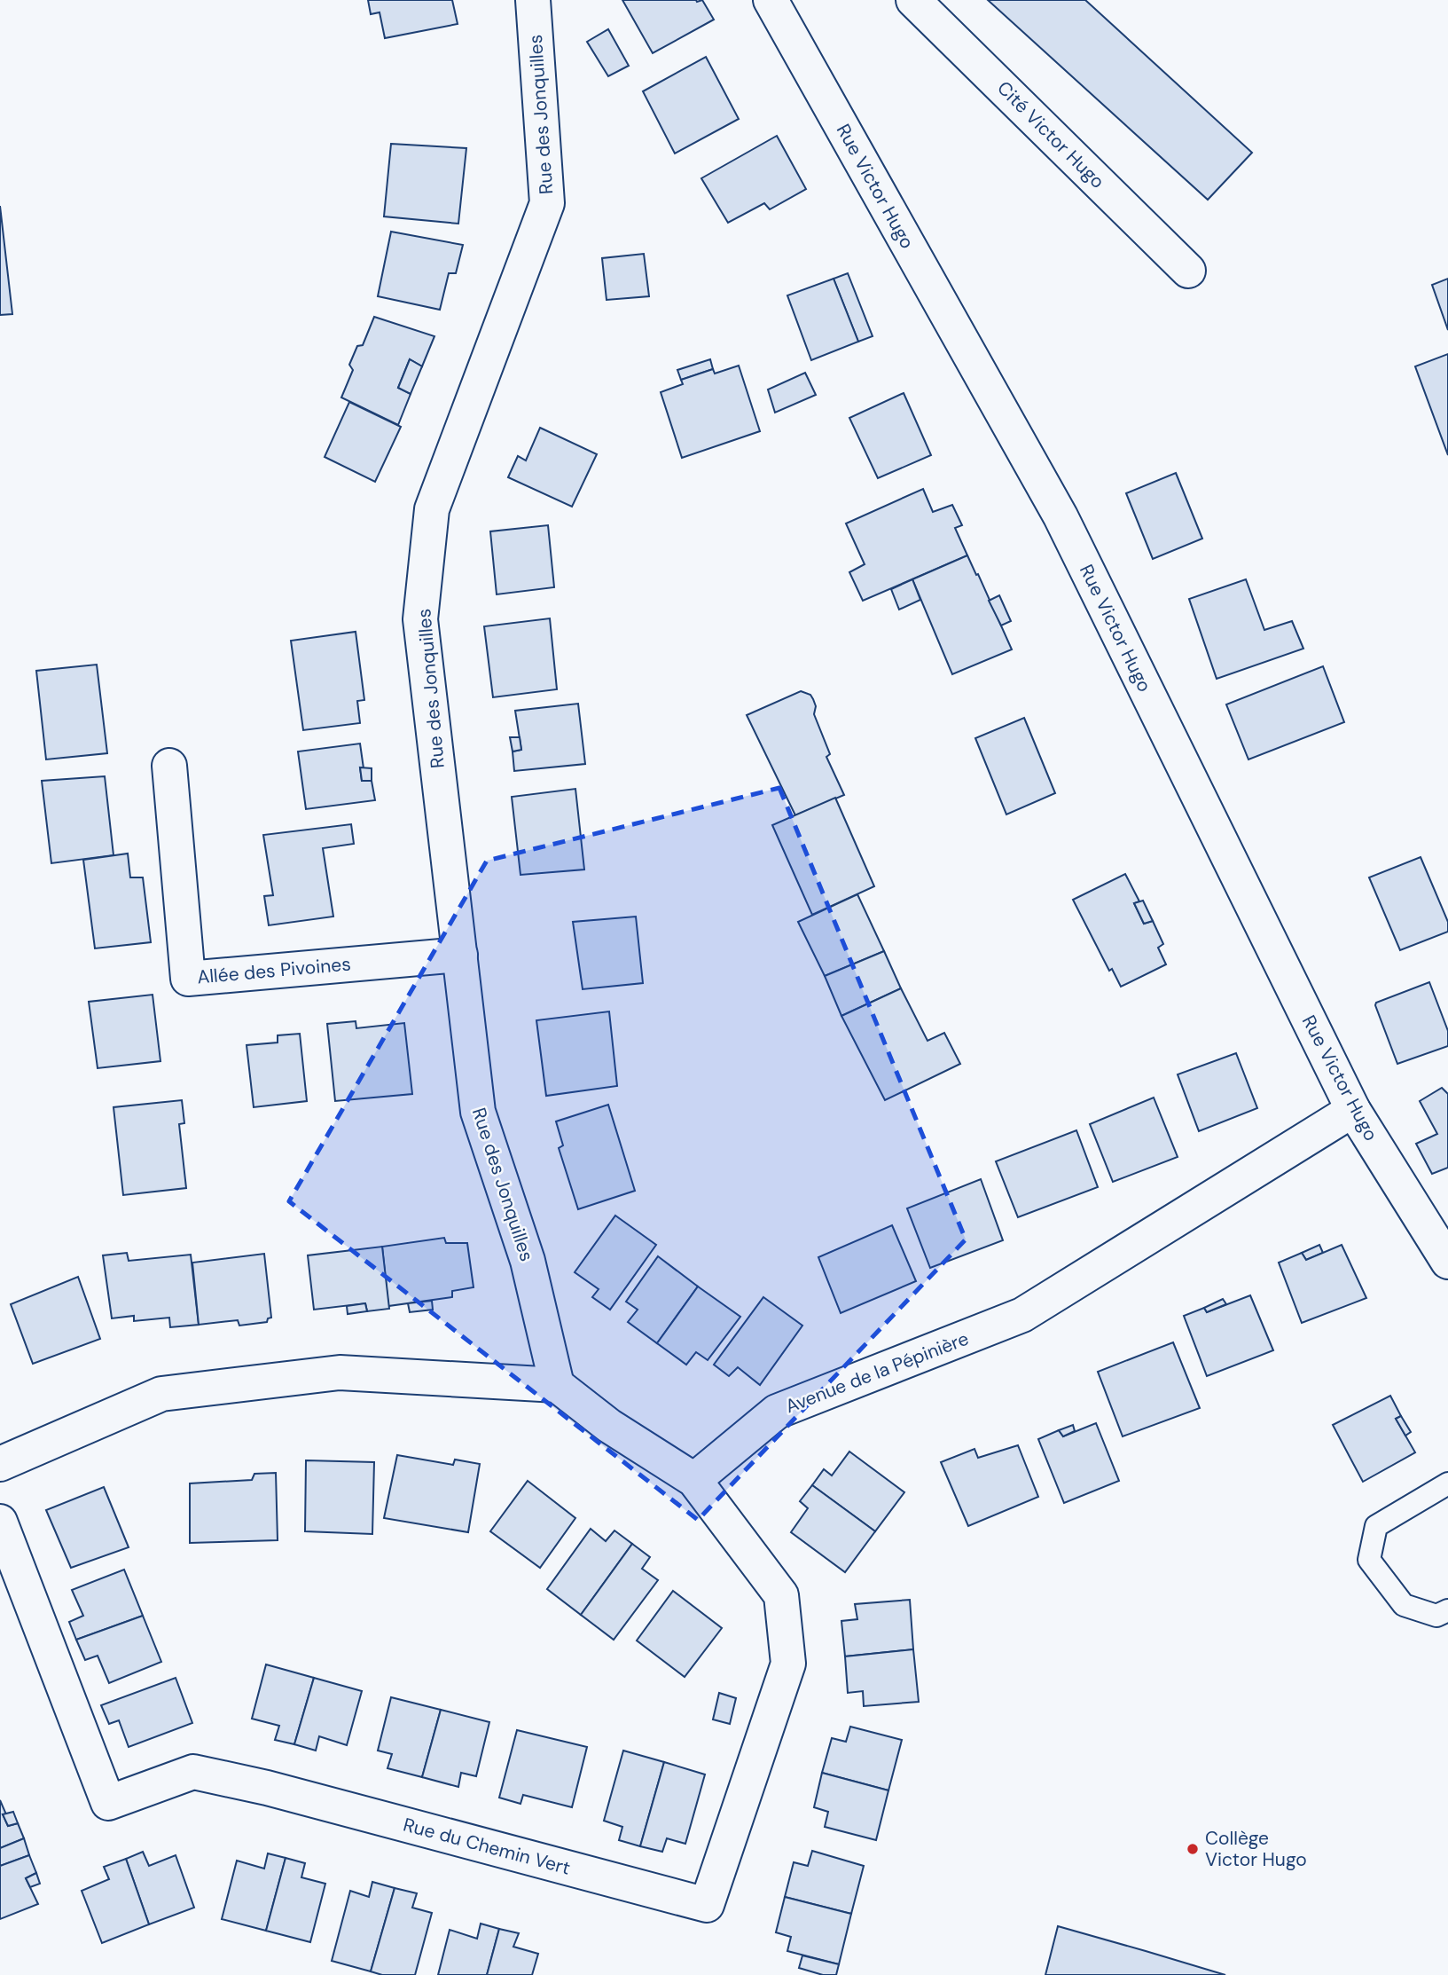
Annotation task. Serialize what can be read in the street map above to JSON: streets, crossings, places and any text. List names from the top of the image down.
{
  "streets": {
    "street": [
      "Rue des Jonquilles",
      "Cité Victor Hugo",
      "Rue Victor Hugo",
      "Allée des Pivoines",
      "Avenue de la Pépinière",
      "Rue du Chemin Vert"
    ]
  },
  "crossings": [
    ["Rue des Jonquilles", "Allée des Pivoines"],
    ["Rue Victor Hugo", "Avenue de la Pépinière"],
    ["Avenue de la Pépinière", "Rue du Chemin Vert"]
  ],
  "places": ["Collège Victor Hugo"]
}
